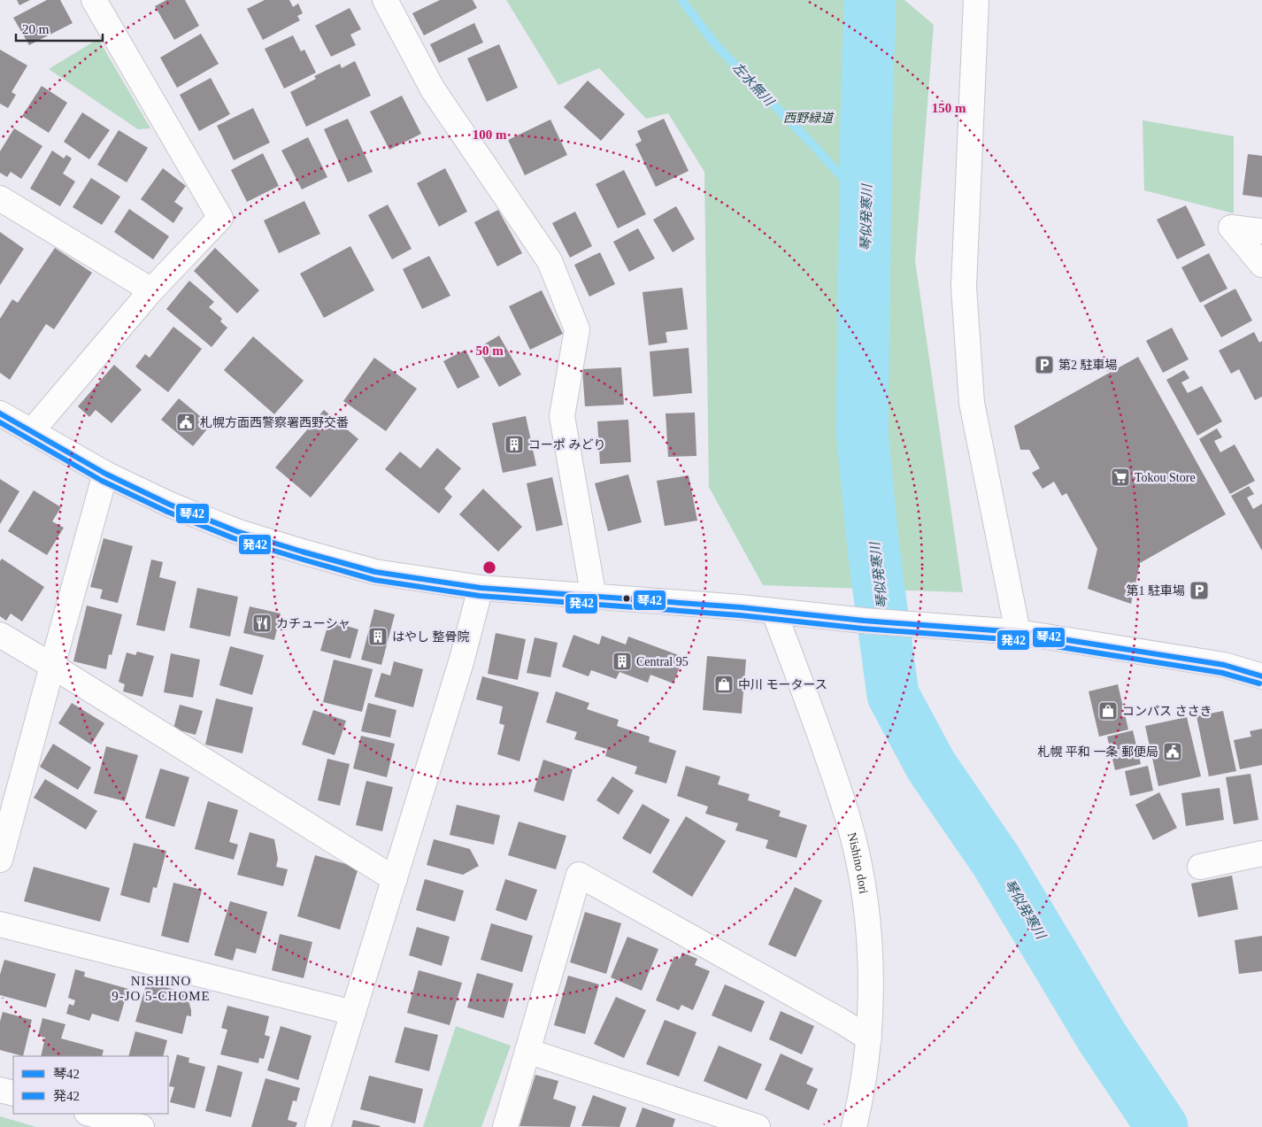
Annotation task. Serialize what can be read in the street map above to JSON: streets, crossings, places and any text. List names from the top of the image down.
{
  "streets": {
    "street": ["Nishino dori"]
  },
  "districts": ["NISHINO 9-JO 5-CHOME"],
  "water": ["左水無川", "琴似発寒川"],
  "parks": ["西野緑道"],
  "places": {
    "parking": ["第2 駐車場", "第1 駐車場"],
    "public building": ["札幌方面西警察署西野交番", "札幌 平和 一条 郵便局"],
    "building": ["コーポ みどり", "はやし 整骨院", "Central 95"],
    "supermarket": ["Tokou Store"],
    "restaurant": ["カチューシャ"],
    "shop": ["中川 モータース", "コンパス ささき"]
  },
  "lines": ["transit line 琴42", "transit line 発42"],
  "legend": ["琴42", "発42"],
  "scale_bar": "20 m",
  "rings": ["150 m", "100 m", "50 m"]
}
